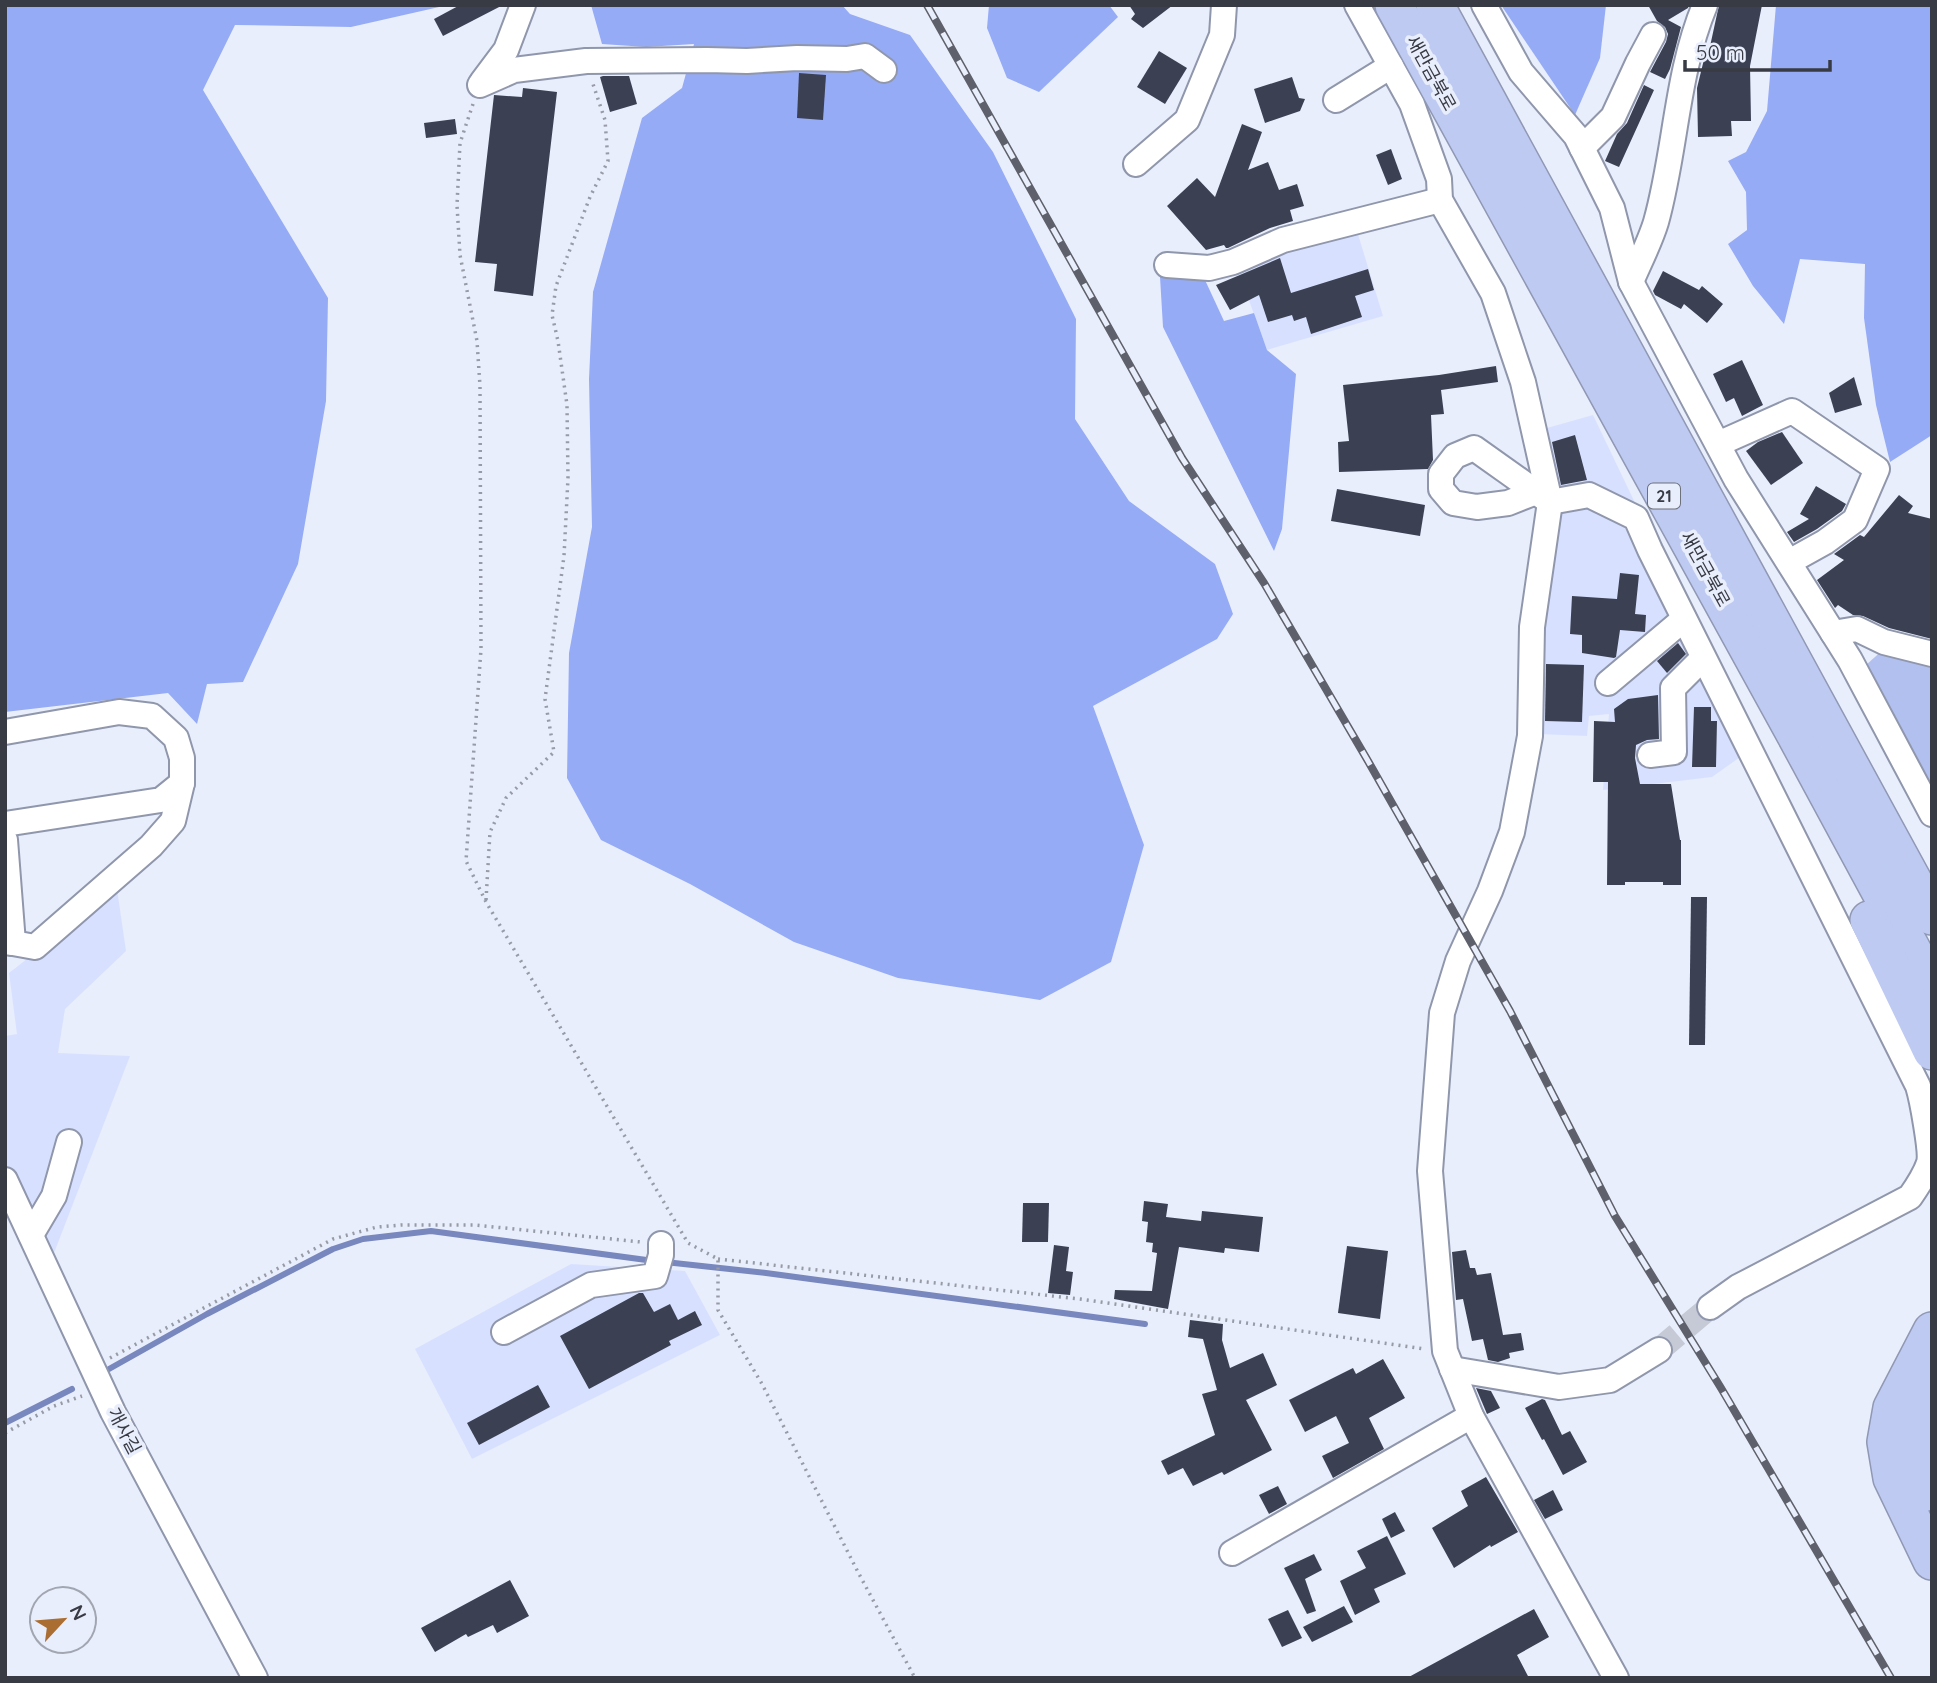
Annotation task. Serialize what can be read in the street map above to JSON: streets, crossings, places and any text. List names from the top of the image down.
{
  "streets": {
    "highway": ["새만금북로", "21"],
    "street": ["개사길"]
  },
  "scale_bar": "50 m",
  "north": "top right"
}
